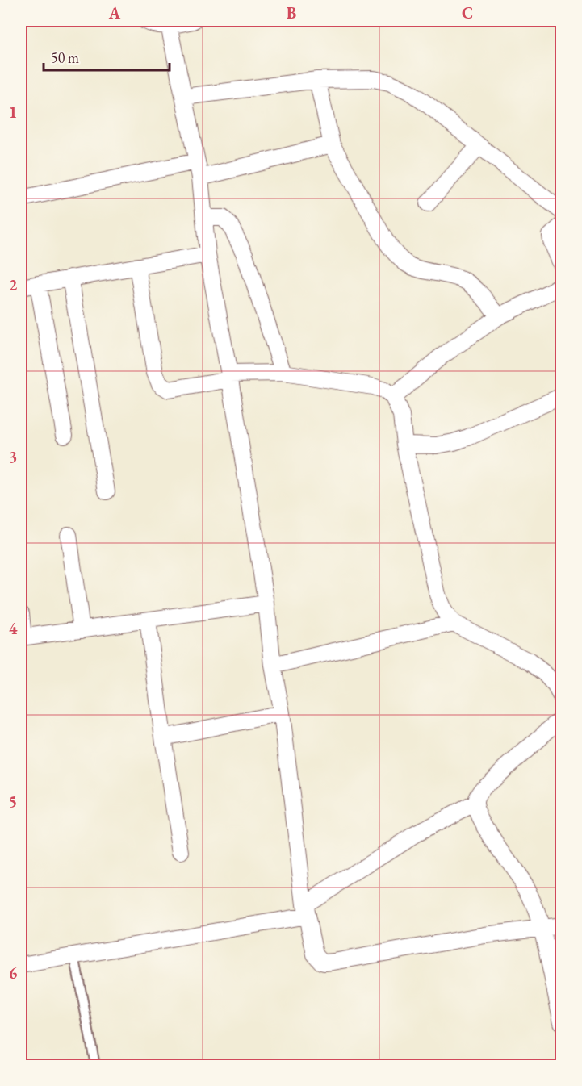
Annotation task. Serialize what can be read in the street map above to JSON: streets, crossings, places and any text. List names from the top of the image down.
{
  "scale_bar": "50 m",
  "grid": {
    "columns": ["A", "B", "C"],
    "rows": [
      "1",
      "2",
      "3",
      "4",
      "5",
      "6"
    ]
  }
}
